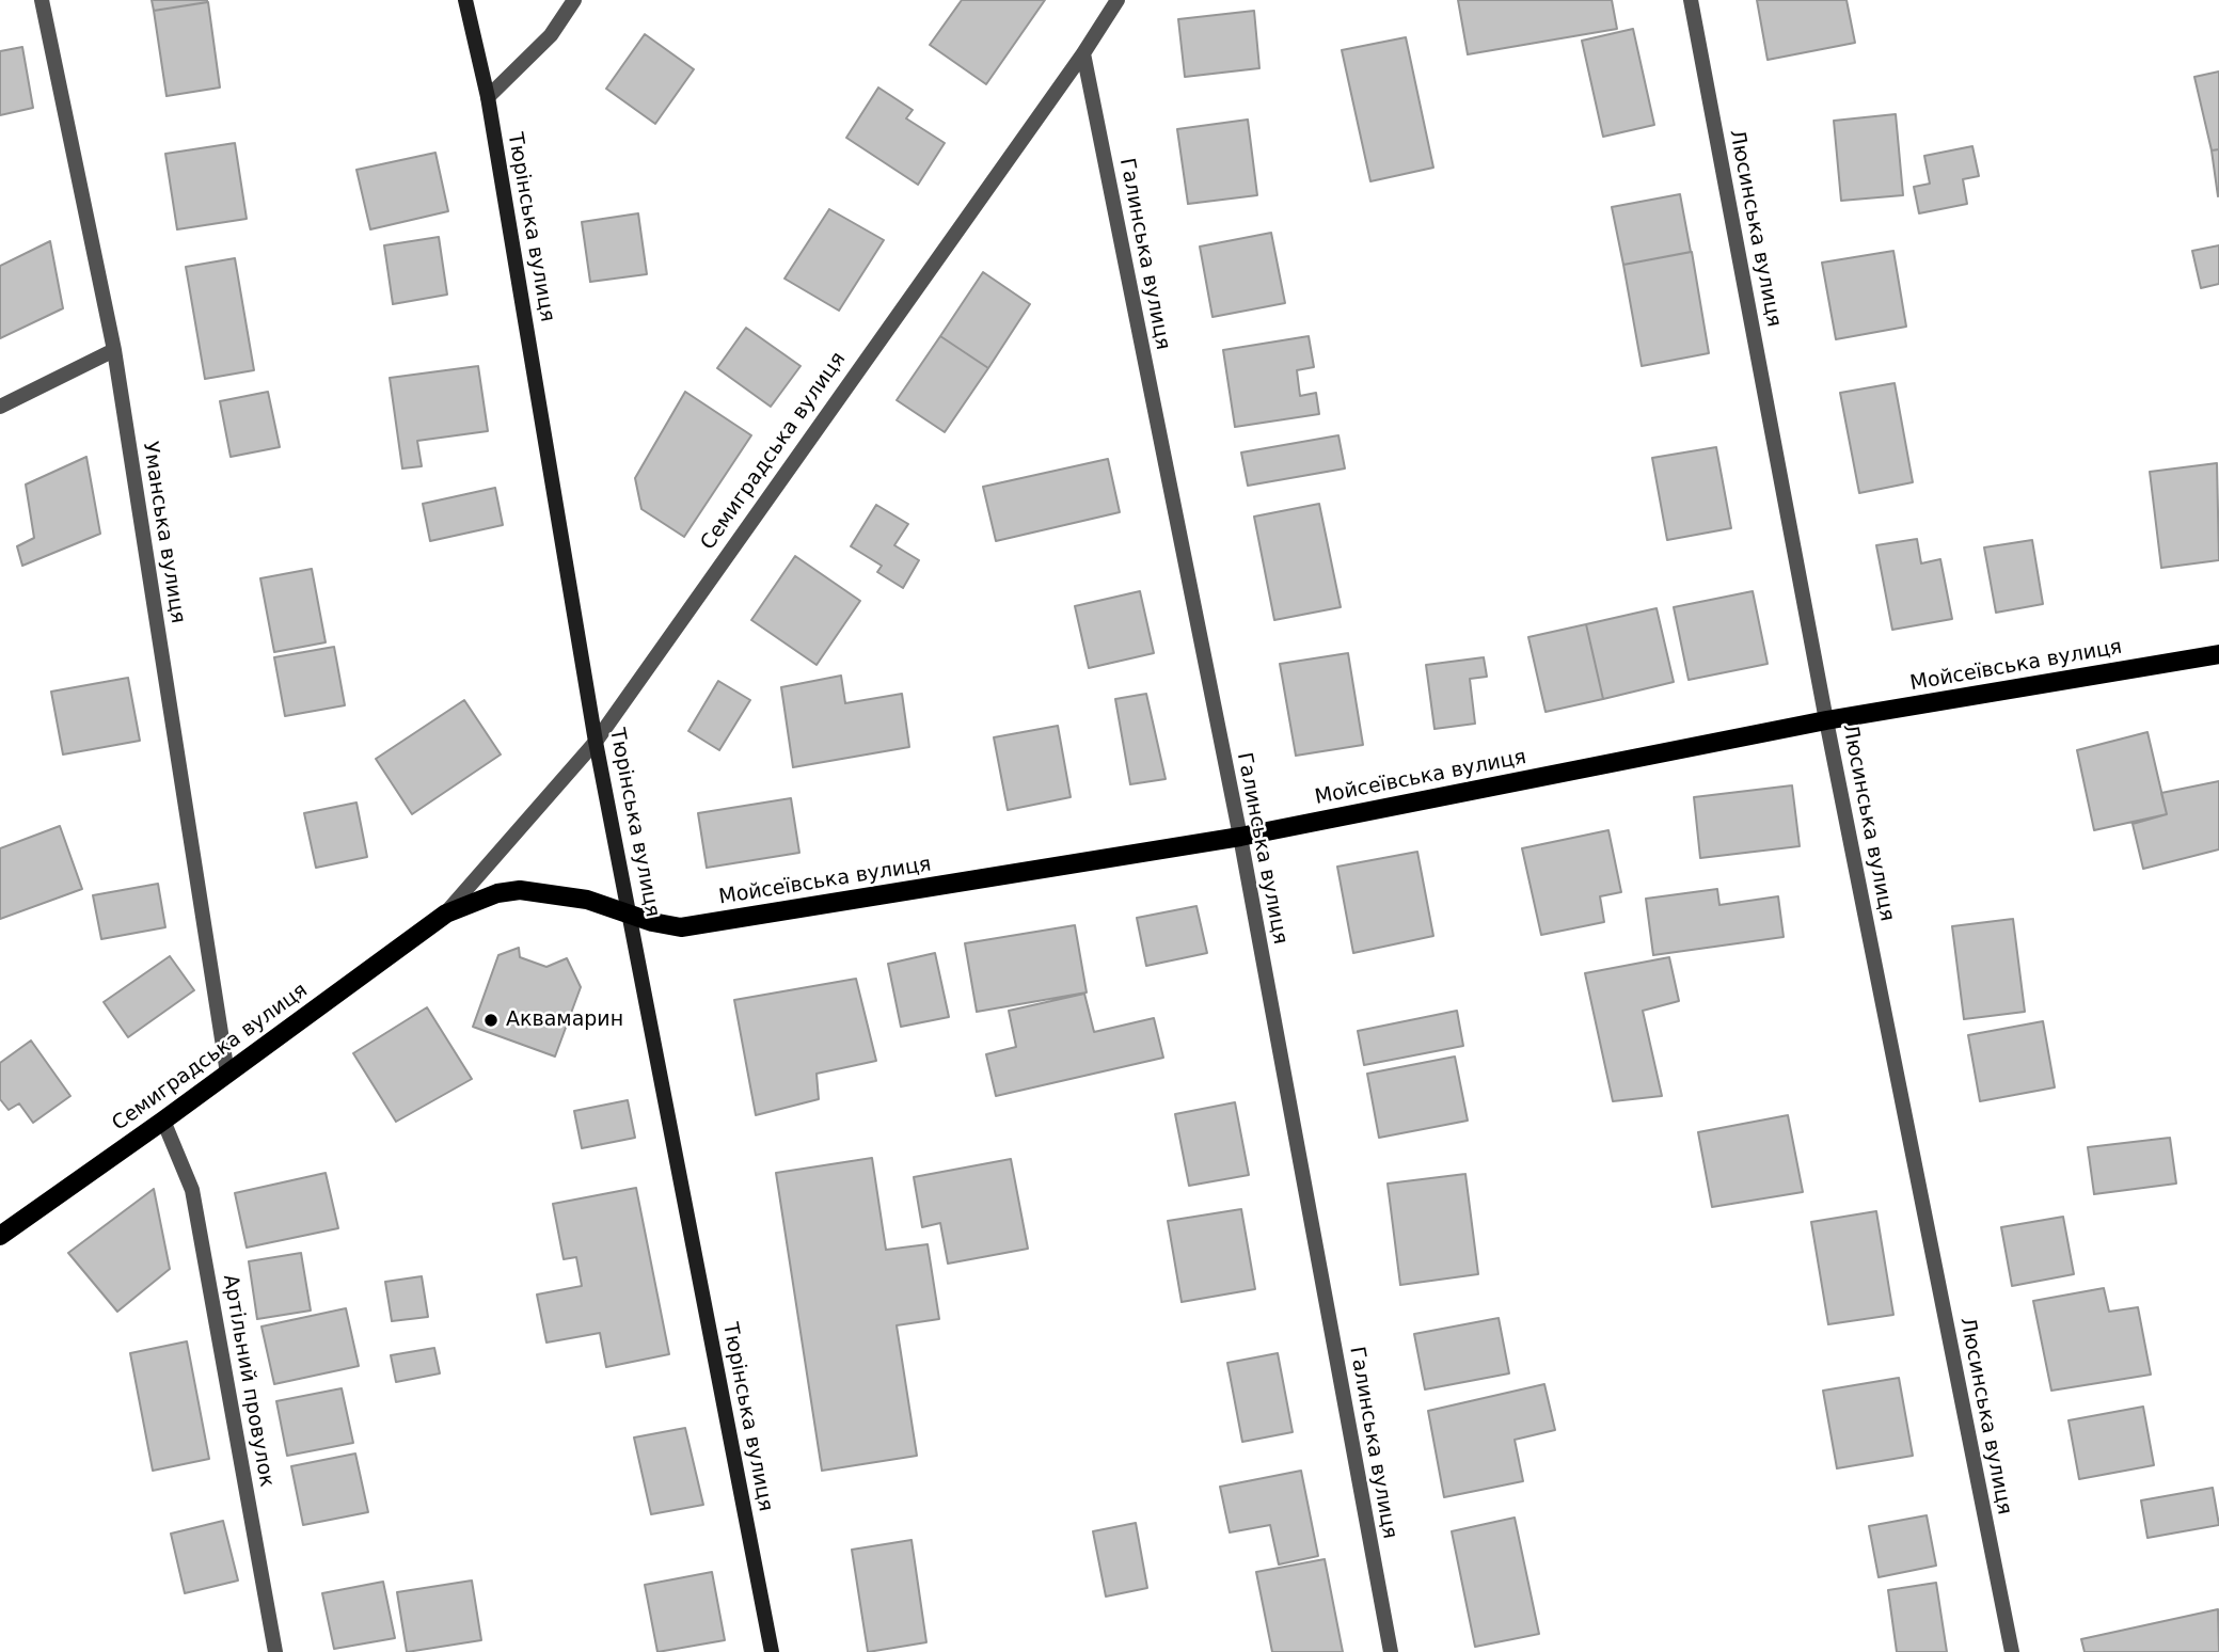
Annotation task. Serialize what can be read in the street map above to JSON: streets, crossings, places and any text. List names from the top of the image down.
{
  "streets": {
    "main road": ["Тюрінська вулиця", "Семиградська вулиця", "Мойсеївська вулиця"],
    "street": [
      "Люсинська вулиця",
      "Галинська вулиця",
      "Уманська вулиця",
      "Артільний провулок"
    ]
  },
  "crossings": [
    ["Тюрінська вулиця", "Семиградська вулиця"],
    ["Тюрінська вулиця", "Мойсеївська вулиця"],
    ["Люсинська вулиця", "Мойсеївська вулиця"],
    ["Галинська вулиця", "Семиградська вулиця"],
    ["Галинська вулиця", "Мойсеївська вулиця"],
    ["Семиградська вулиця", "Уманська вулиця"],
    ["Семиградська вулиця", "Мойсеївська вулиця"],
    ["Семиградська вулиця", "Артільний провулок"]
  ],
  "places": ["Аквамарин"]
}
